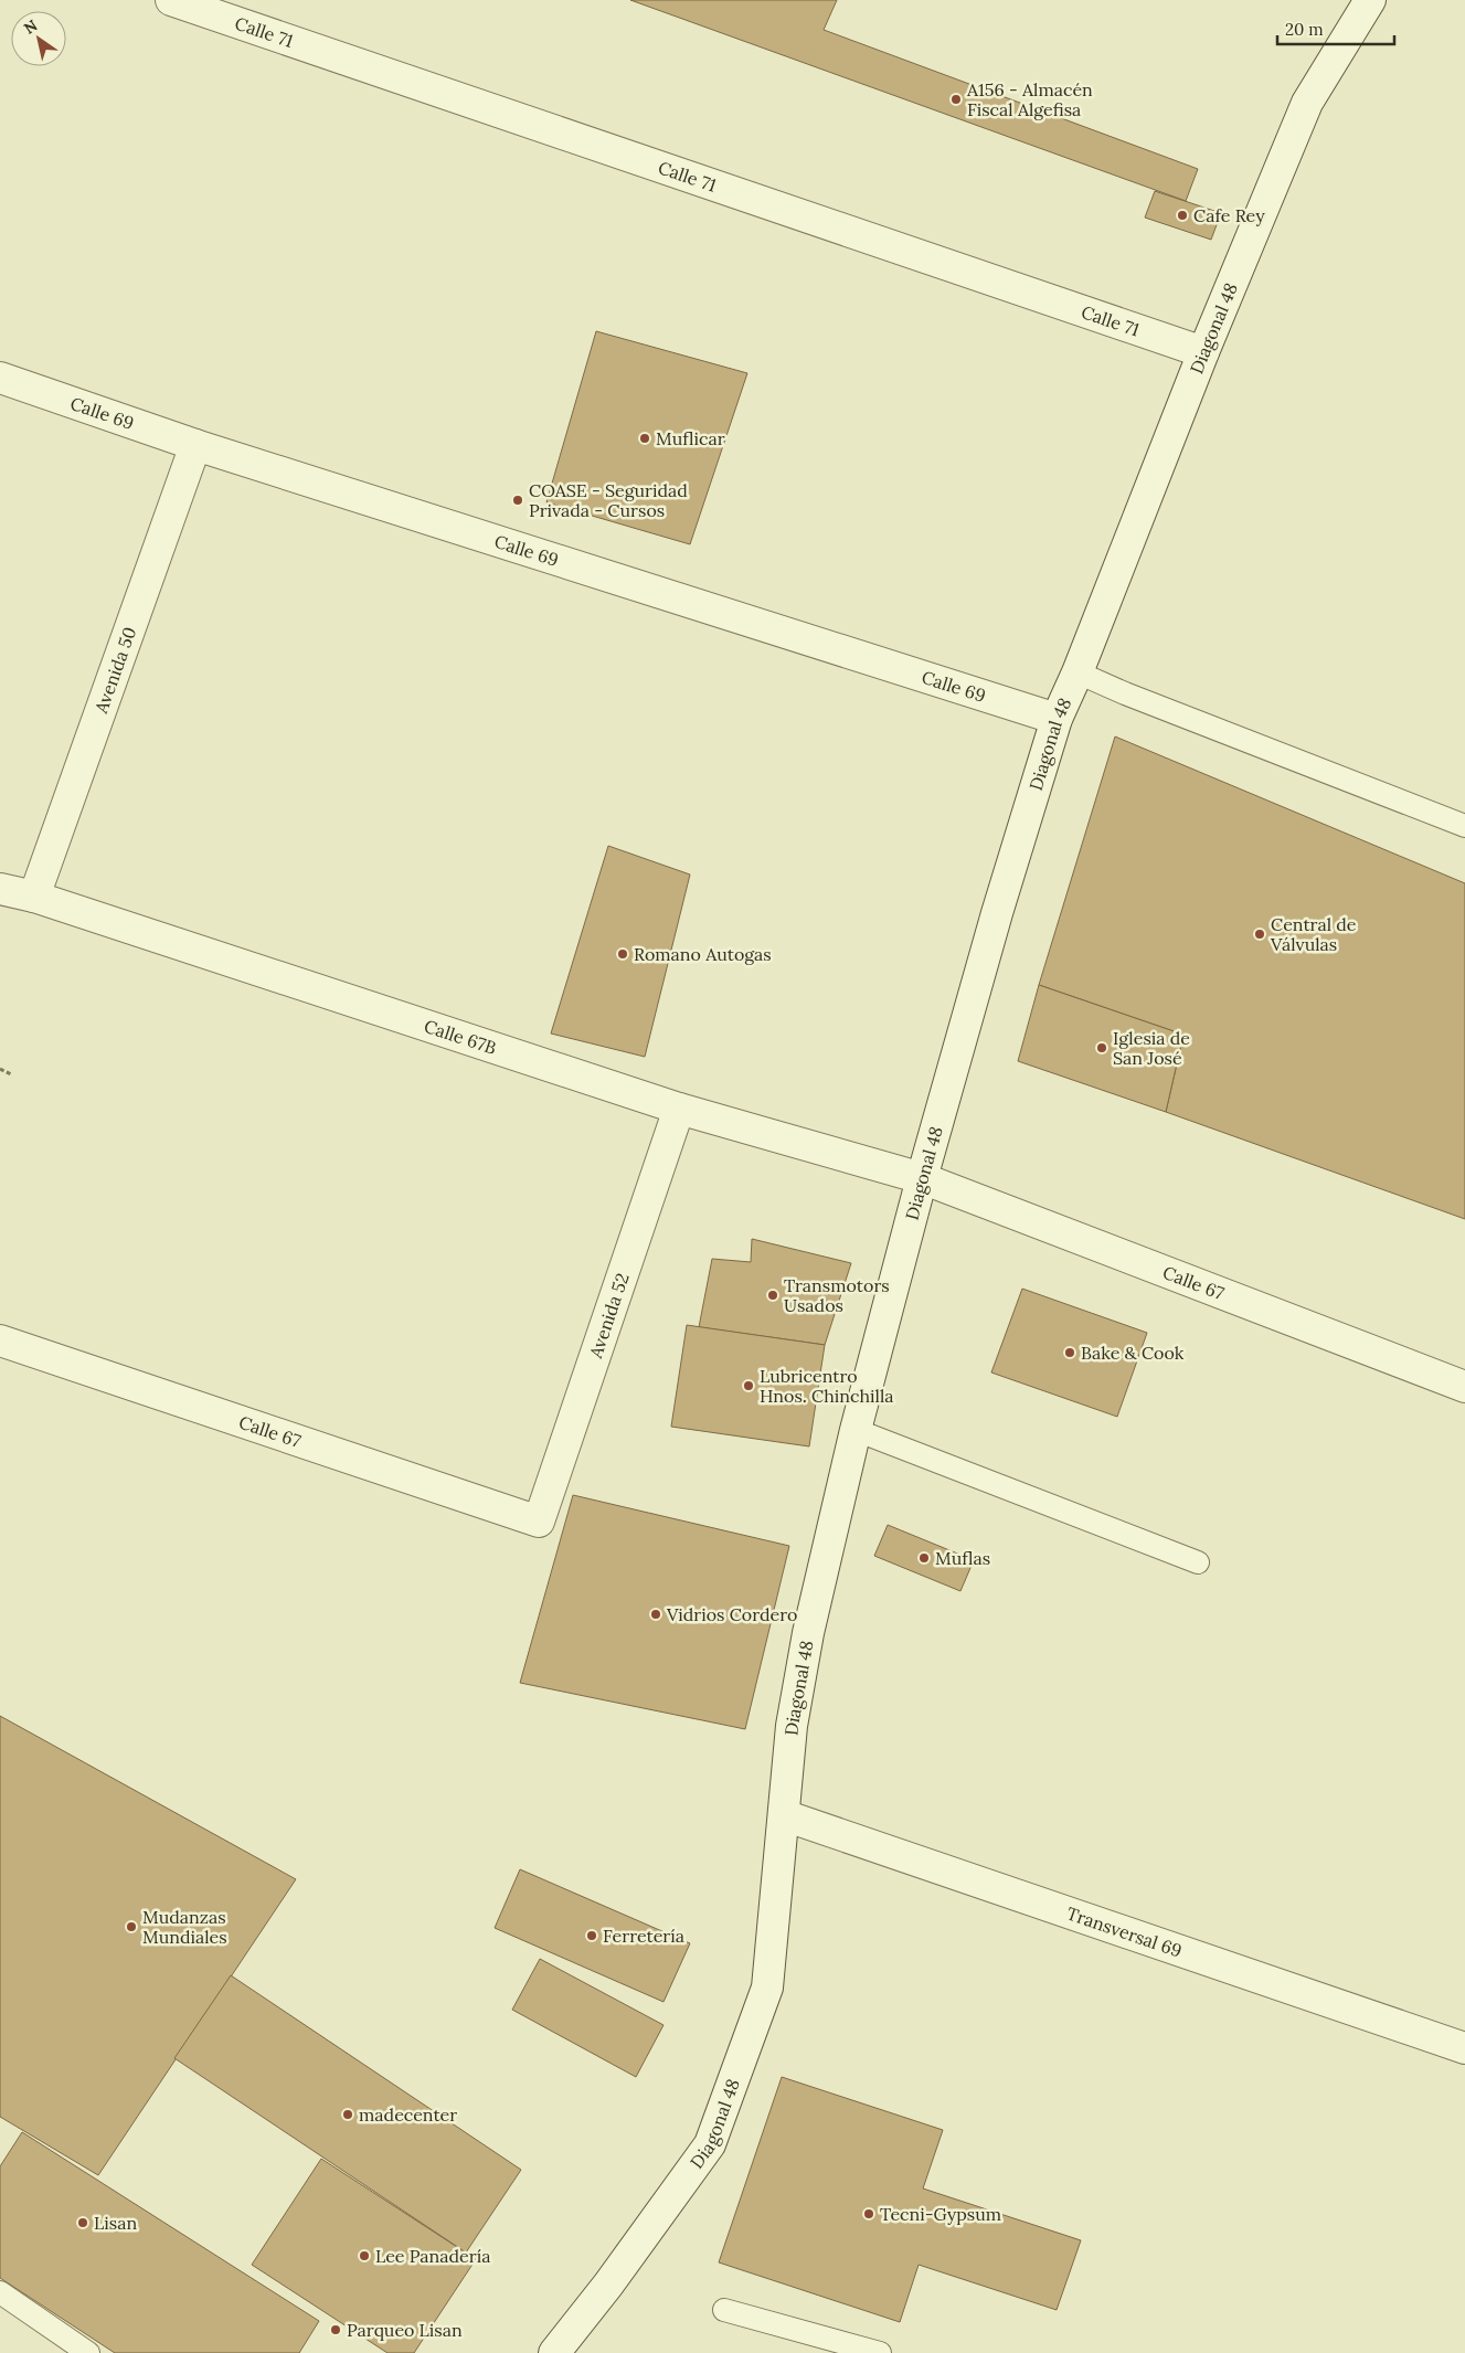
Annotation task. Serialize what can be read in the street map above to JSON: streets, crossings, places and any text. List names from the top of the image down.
{
  "streets": {
    "street": [
      "Calle 71",
      "Diagonal 48",
      "Calle 69",
      "Avenida 50",
      "Calle 67B",
      "Calle 67",
      "Avenida 52",
      "Transversal 69"
    ]
  },
  "crossings": [
    ["Calle 71", "Diagonal 48"],
    ["Diagonal 48", "Calle 69"],
    ["Diagonal 48", "Calle 67B"],
    ["Diagonal 48", "Calle 67"],
    ["Diagonal 48", "Transversal 69"],
    ["Calle 69", "Avenida 50"],
    ["Avenida 50", "Calle 67B"],
    ["Calle 67B", "Calle 67"],
    ["Calle 67B", "Avenida 52"],
    ["Calle 67", "Avenida 52"]
  ],
  "places": [
    "A156 - Almacén Fiscal Algefisa",
    "Cafe Rey",
    "Muflicar",
    "COASE - Seguridad Privada - Cursos",
    "Central de Válvulas",
    "Romano Autogas",
    "Iglesia de San José",
    "Transmotors Usados",
    "Bake & Cook",
    "Lubricentro Hnos. Chinchilla",
    "Muflas",
    "Vidrios Cordero",
    "Mudanzas Mundiales",
    "Ferretería",
    "madecenter",
    "Tecni-Gypsum",
    "Lisan",
    "Lee Panadería",
    "Parqueo Lisan"
  ],
  "scale_bar": "20 m",
  "north": "top left"
}
